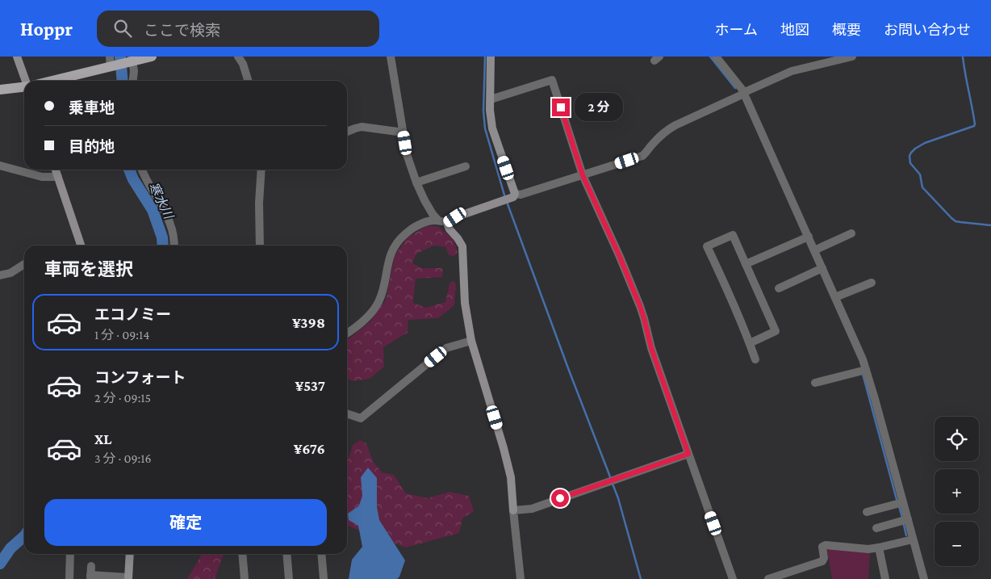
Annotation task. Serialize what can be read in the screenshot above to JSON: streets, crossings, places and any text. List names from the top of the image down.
{
  "water": ["寒水川"],
  "page": {
    "header": "Hoppr",
    "search": "ここで検索",
    "nav": [
      "ホーム",
      "地図",
      "概要",
      "お問い合わせ"
    ],
    "banner": ["乗車地", "目的地"],
    "bubble": "2 分",
    "heading": "車両を選択",
    "list": [
      {
        "name": "エコノミー",
        "note": "1 分 · 09:14",
        "value": "¥398"
      },
      {
        "name": "コンフォート",
        "note": "2 分 · 09:15",
        "value": "¥537"
      },
      {
        "name": "XL",
        "note": "3 分 · 09:16",
        "value": "¥676"
      }
    ],
    "map_buttons": ["+", "−"],
    "buttons": "確定"
  }
}
